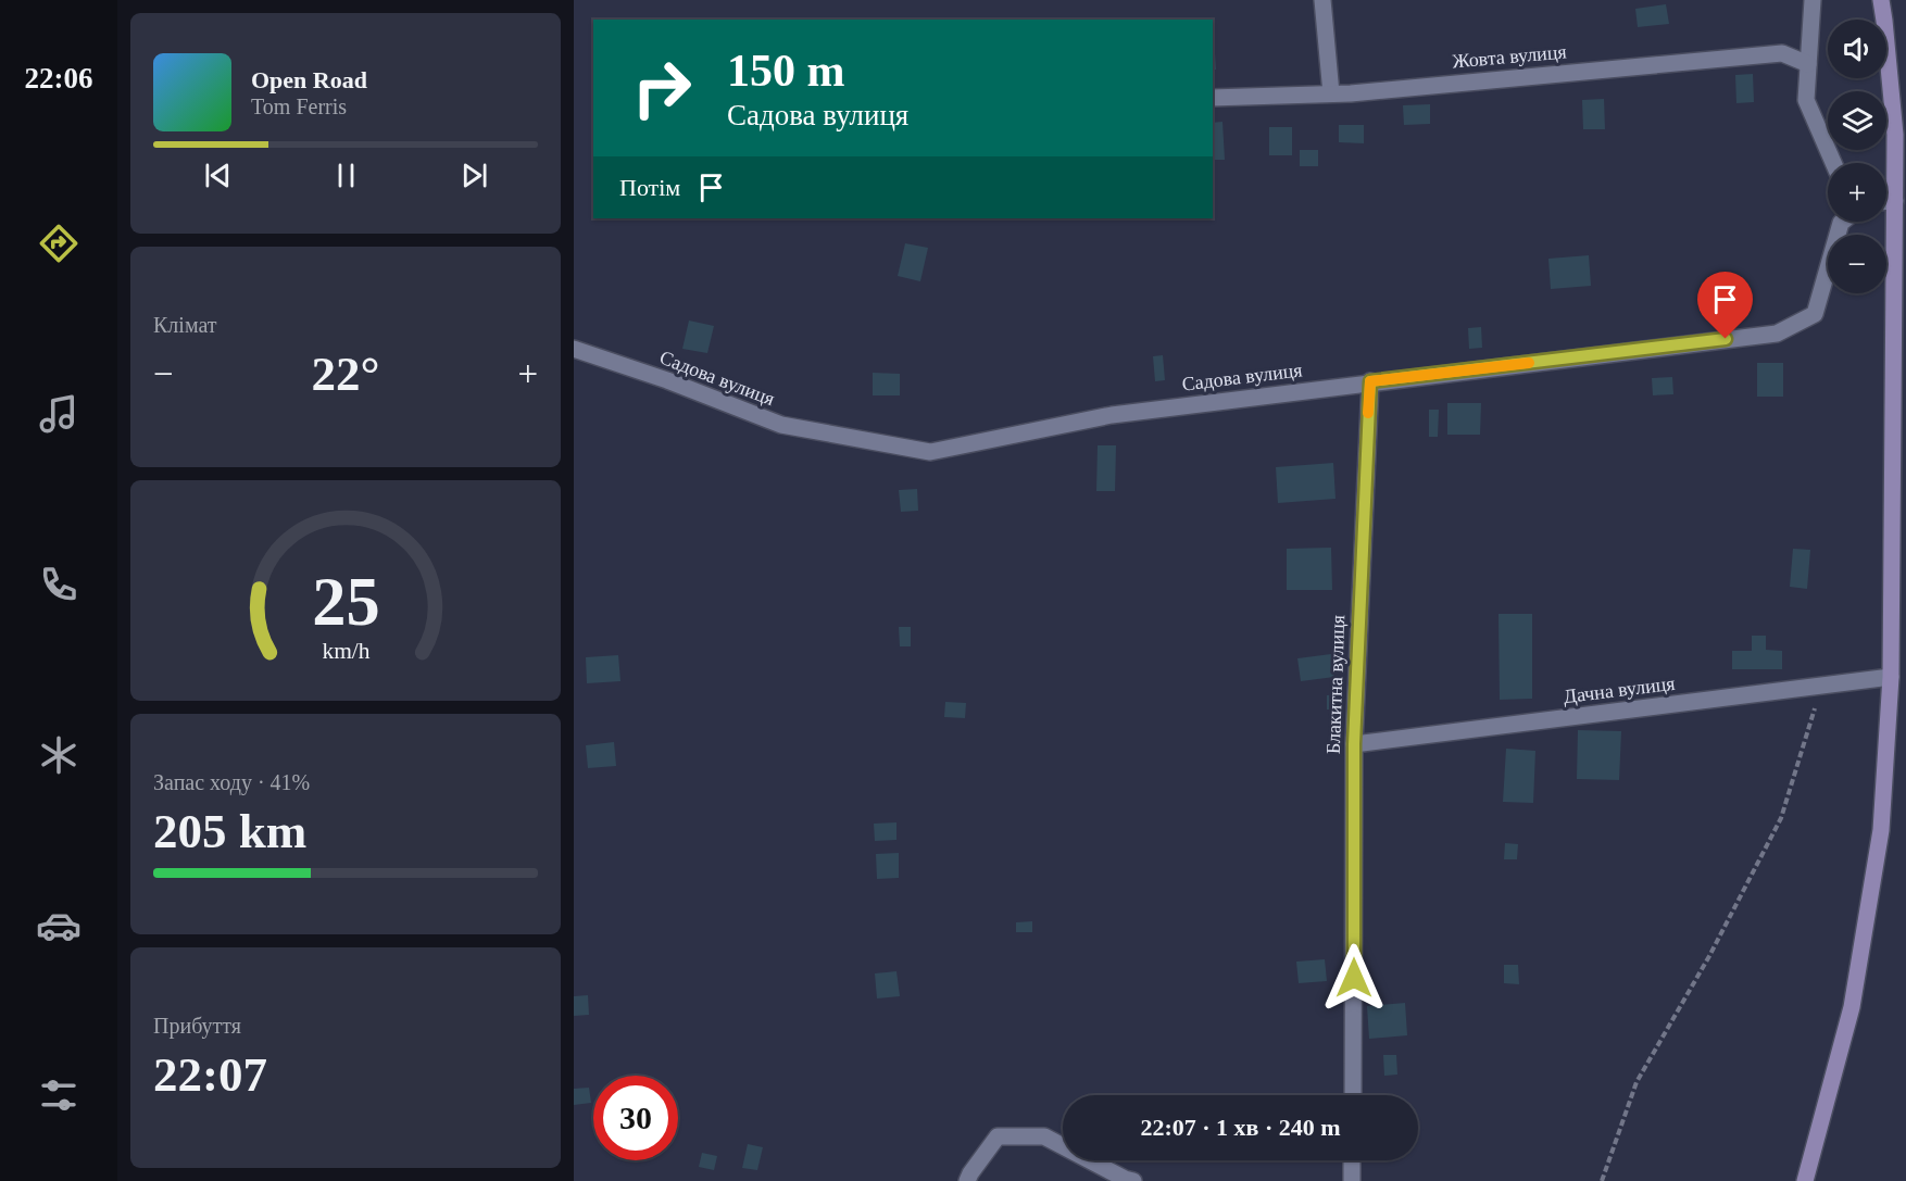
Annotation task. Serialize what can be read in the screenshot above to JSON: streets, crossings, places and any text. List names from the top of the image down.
{
  "streets": {
    "street": [
      "Жовта вулиця",
      "Садова вулиця",
      "Блакитна вулиця",
      "Дачна вулиця"
    ]
  },
  "crossings": [
    ["Садова вулиця", "Блакитна вулиця"],
    ["Блакитна вулиця", "Дачна вулиця"]
  ],
  "page": {
    "tabs": "22:06",
    "map_buttons": ["+", "−"],
    "turn": ["150 m", "Садова вулиця"],
    "song": ["Open Road", "Tom Ferris"],
    "then": "Потім",
    "tile": [
      "Клімат",
      ["Запас ходу · 41%", "205 km"],
      ["Прибуття", "22:07"]
    ],
    "heat": ["−", "22°", "+"],
    "limit": "30",
    "trip": "22:07 · 1 хв · 240 m",
    "gauge": ["25", "km/h"]
  }
}
